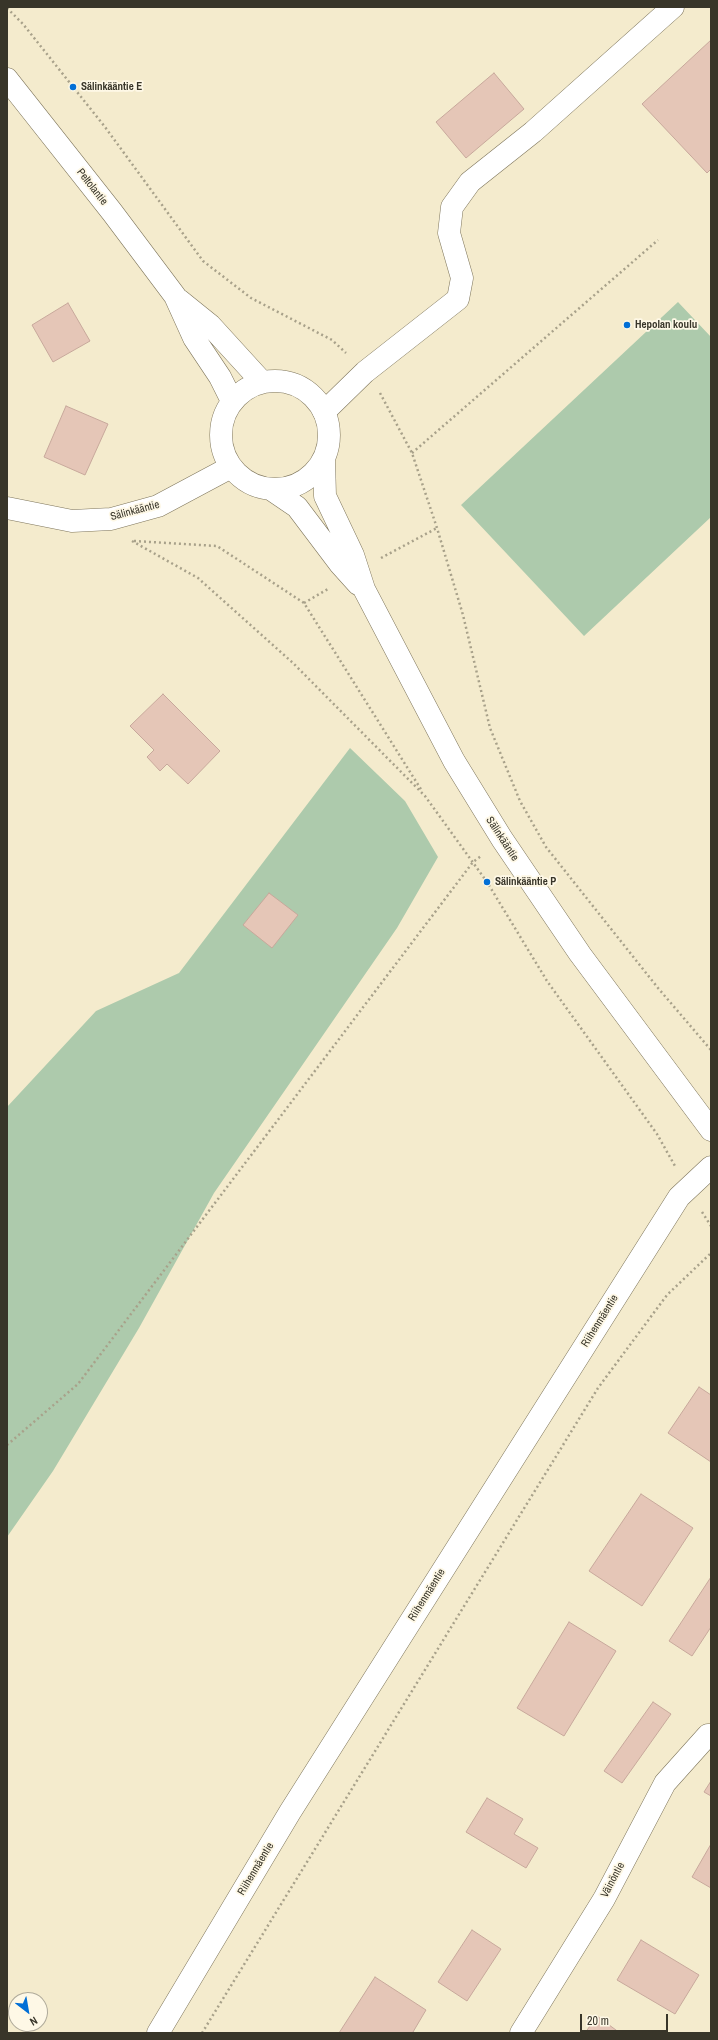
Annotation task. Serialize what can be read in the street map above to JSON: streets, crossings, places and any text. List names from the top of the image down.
{
  "streets": {
    "main road": [
      "Peltolantie",
      "Sälinkääntie",
      "Riihenmäentie",
      "Väinöntie"
    ]
  },
  "crossings": [
    ["Peltolantie", "Sälinkääntie"]
  ],
  "places": ["Sälinkääntie E", "Hepolan koulu", "Sälinkääntie P"],
  "scale_bar": "20 m",
  "north": "bottom right"
}
